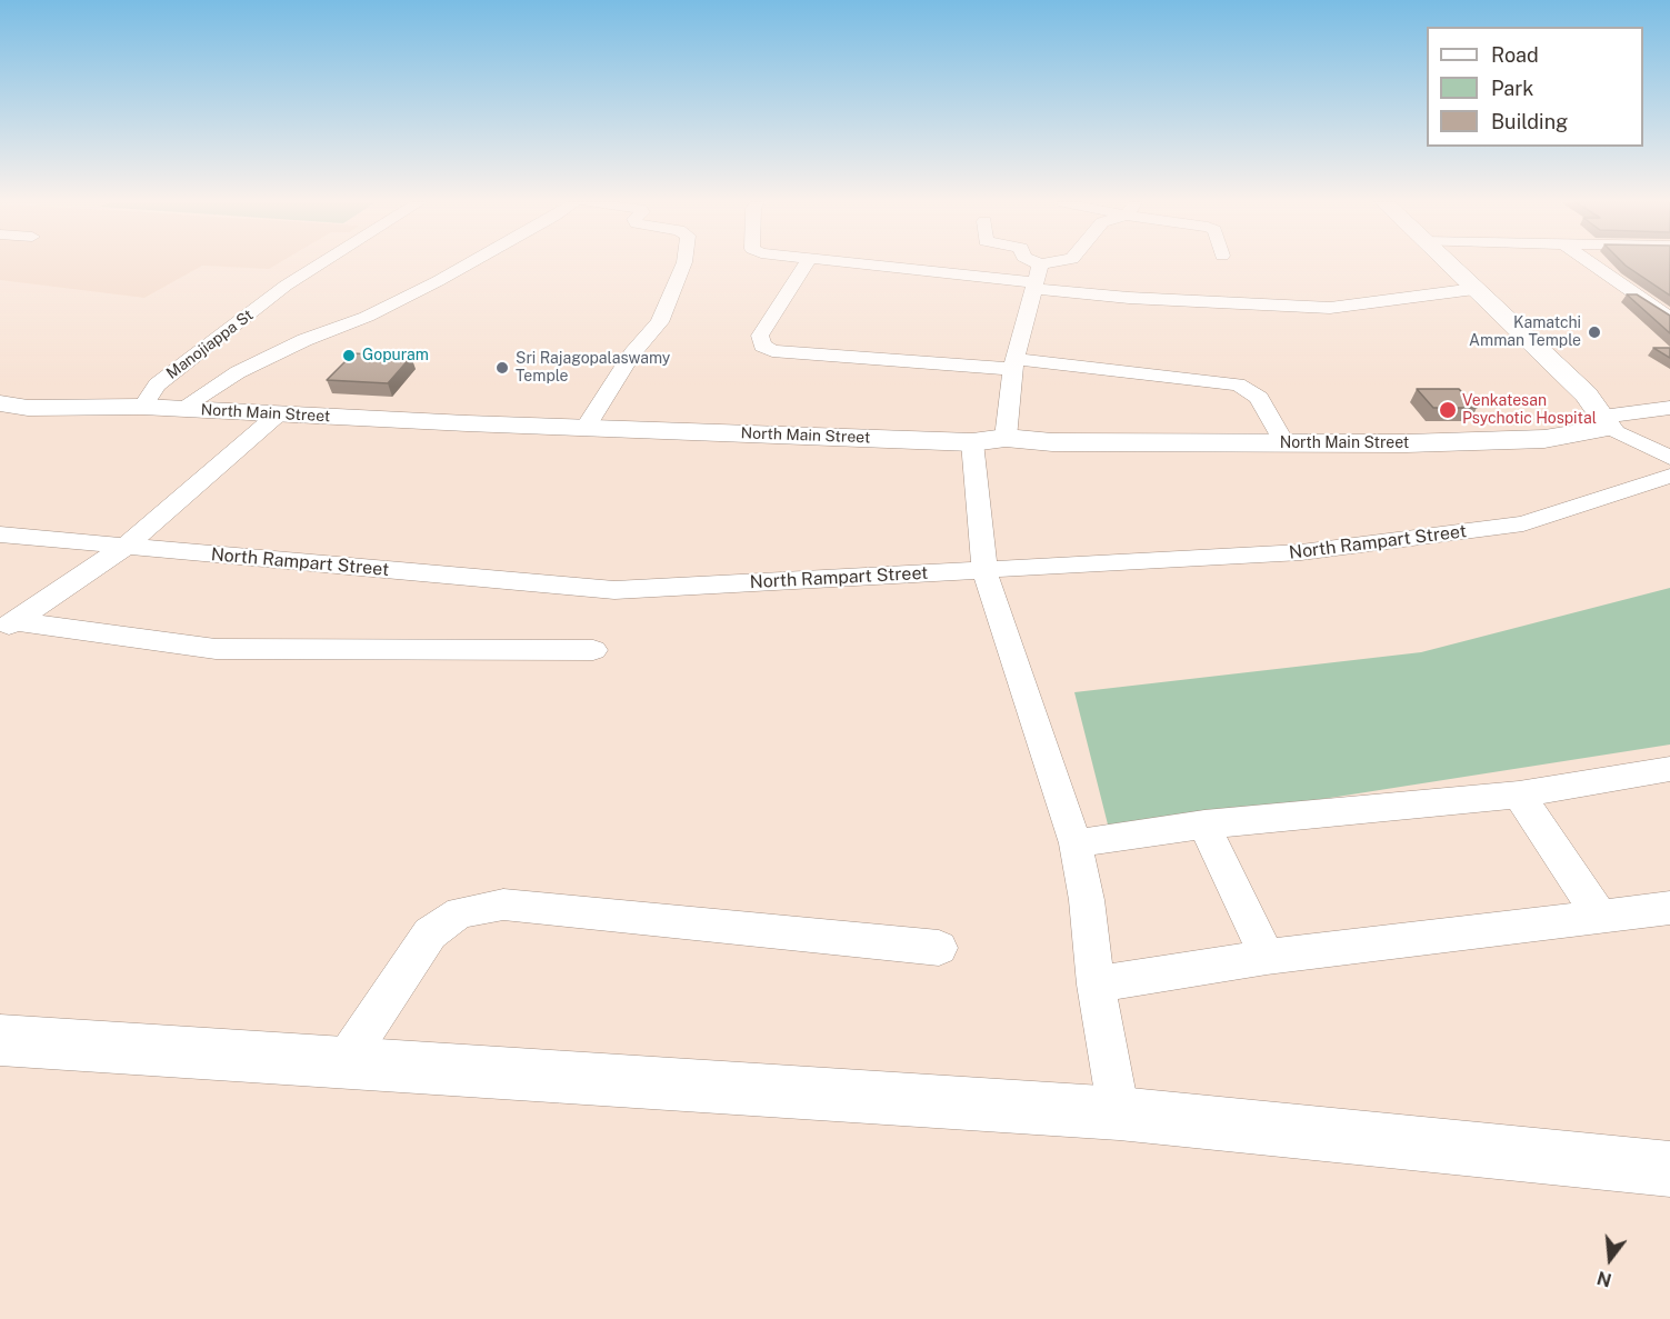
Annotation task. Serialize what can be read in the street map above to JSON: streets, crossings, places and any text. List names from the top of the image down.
{
  "streets": {
    "street": ["Manojiappa St", "North Main Street", "North Rampart Street"]
  },
  "crossings": [
    ["Manojiappa St", "North Main Street"]
  ],
  "places": [
    "Kamatchi Amman Temple",
    "Gopuram",
    "Sri Rajagopalaswamy Temple",
    "Venkatesan Psychotic Hospital"
  ],
  "legend": ["Road", "Park", "Building"],
  "north": "bottom"
}
